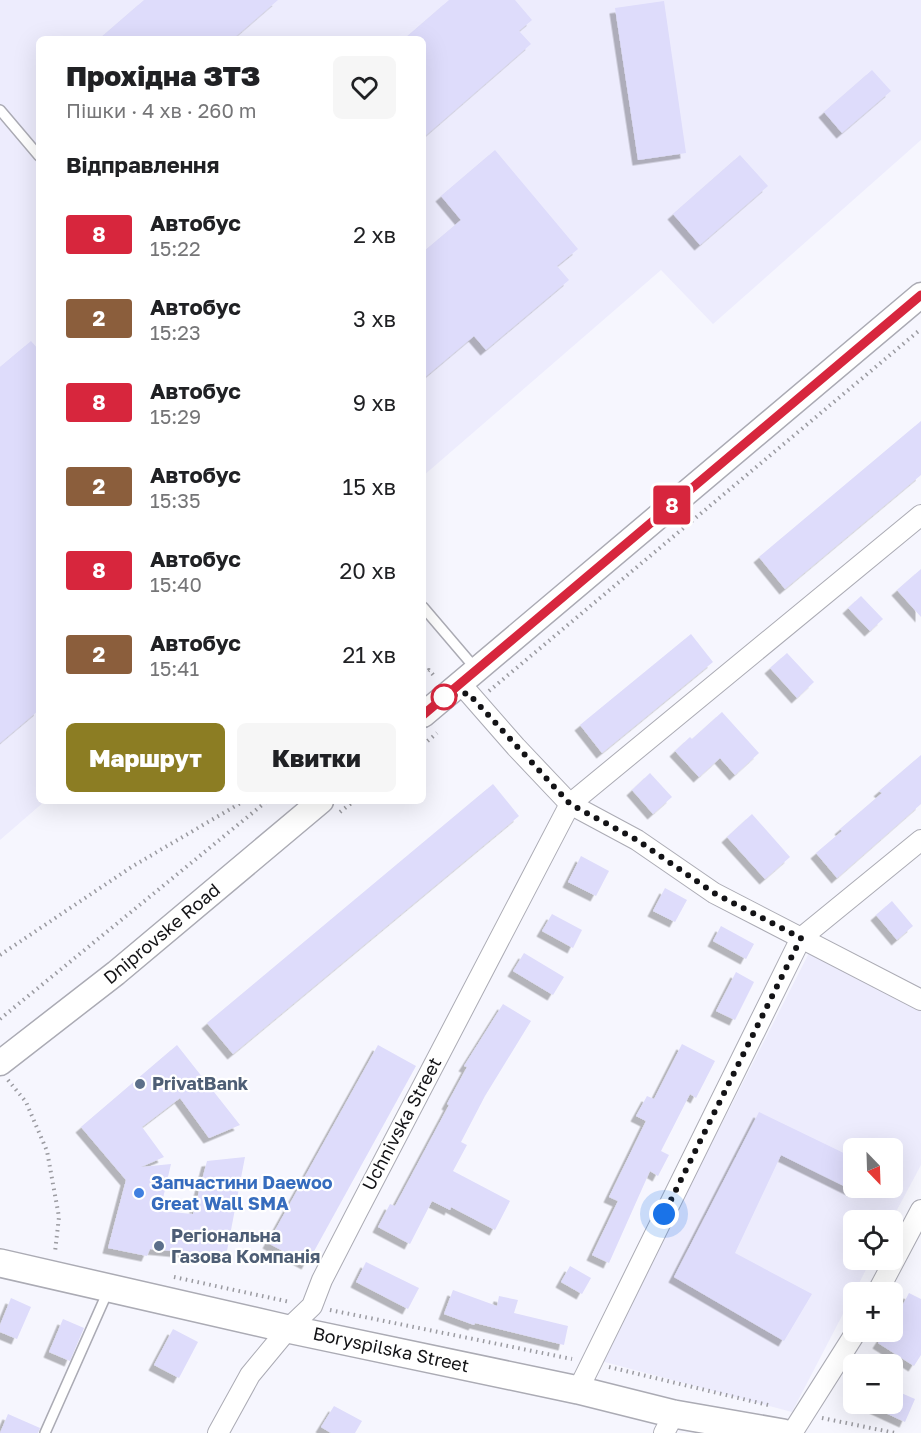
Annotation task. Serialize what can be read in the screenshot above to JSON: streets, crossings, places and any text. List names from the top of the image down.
{
  "streets": {
    "main road": ["Boryspilska Street"],
    "street": ["Dniprovske Road", "Uchnivska Street"]
  },
  "crossings": [
    ["Uchnivska Street", "Boryspilska Street"]
  ],
  "places": ["PrivatBank", "Запчастини Daewoo Great Wall SMA", "Регіональна Газова Компанія"],
  "lines": ["bus line 8"],
  "north": "bottom right",
  "page": {
    "on_map": "8",
    "heading": [
      ["Прохідна ЗТЗ", "Пішки · 4 хв · 260 m"],
      "Відправлення"
    ],
    "list": [
      {
        "mark": "8",
        "name": "Автобус",
        "note": "15:22",
        "value": "2 хв"
      },
      {
        "mark": "2",
        "name": "Автобус",
        "note": "15:23",
        "value": "3 хв"
      },
      {
        "mark": "8",
        "name": "Автобус",
        "note": "15:29",
        "value": "9 хв"
      },
      {
        "mark": "2",
        "name": "Автобус",
        "note": "15:35",
        "value": "15 хв"
      },
      {
        "mark": "8",
        "name": "Автобус",
        "note": "15:40",
        "value": "20 хв"
      },
      {
        "mark": "2",
        "name": "Автобус",
        "note": "15:41",
        "value": "21 хв"
      }
    ],
    "buttons": ["Маршрут", "Квитки"],
    "map_buttons": ["+", "−"]
  }
}
